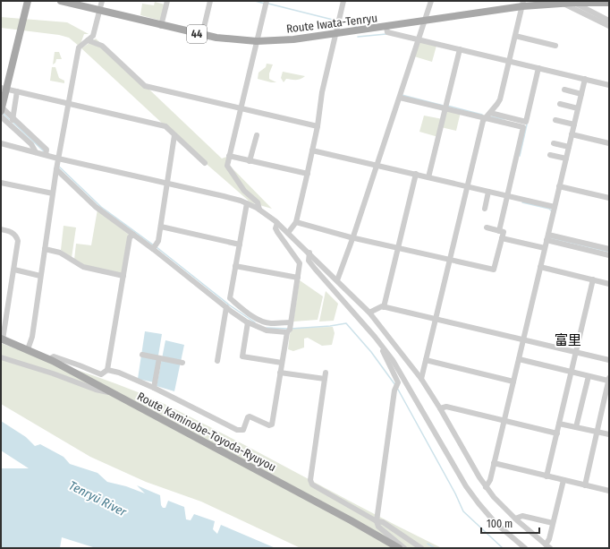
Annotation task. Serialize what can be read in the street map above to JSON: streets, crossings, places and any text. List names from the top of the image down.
{
  "streets": {
    "main road": ["Route Iwata-Tenryu", "44", "Route Kaminobe-Toyoda-Ryuyou"]
  },
  "districts": ["富里"],
  "water": ["Tenryū River"],
  "scale_bar": "100 m"
}
